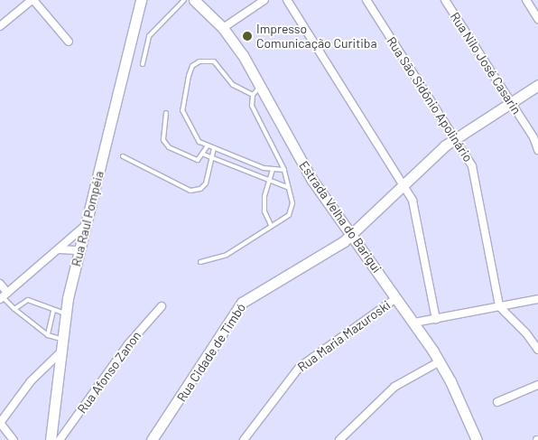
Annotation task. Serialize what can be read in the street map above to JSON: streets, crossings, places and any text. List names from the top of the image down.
{
  "streets": {
    "main road": ["Estrada Velha do Barigui", "Rua Raul Pompéia", "Rua Cidade de Timbó"],
    "street": [
      "Rua Nilo José Casarin",
      "Rua São Sidônio Apolinário",
      "Rua Maria Mazuroski",
      "Rua Afonso Zanon"
    ]
  },
  "crossings": [
    ["Rua Nilo José Casarin", "Rua Cidade de Timbó"],
    ["Rua São Sidônio Apolinário", "Rua Cidade de Timbó"],
    ["Estrada Velha do Barigui", "Rua Maria Mazuroski"],
    ["Estrada Velha do Barigui", "Rua Cidade de Timbó"]
  ],
  "places": ["Impresso Comunicação Curitiba"]
}
